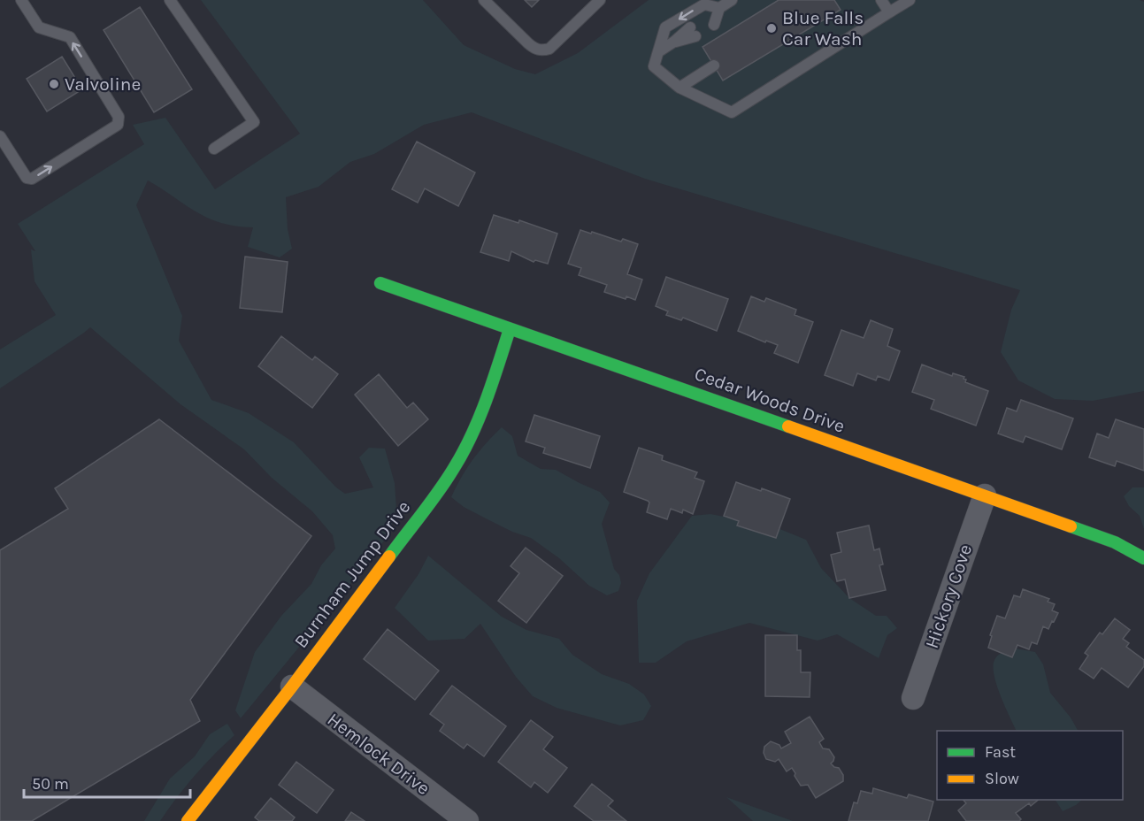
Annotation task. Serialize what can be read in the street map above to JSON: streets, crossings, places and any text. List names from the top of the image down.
{
  "streets": {
    "street": [
      "Cedar Woods Drive",
      "Burnham Jump Drive",
      "Hickory Cove",
      "Hemlock Drive"
    ]
  },
  "crossings": [
    ["Cedar Woods Drive", "Burnham Jump Drive"],
    ["Cedar Woods Drive", "Hickory Cove"],
    ["Burnham Jump Drive", "Hemlock Drive"]
  ],
  "places": ["Blue Falls Car Wash", "Valvoline"],
  "legend": ["Fast", "Slow"],
  "scale_bar": "50 m"
}
